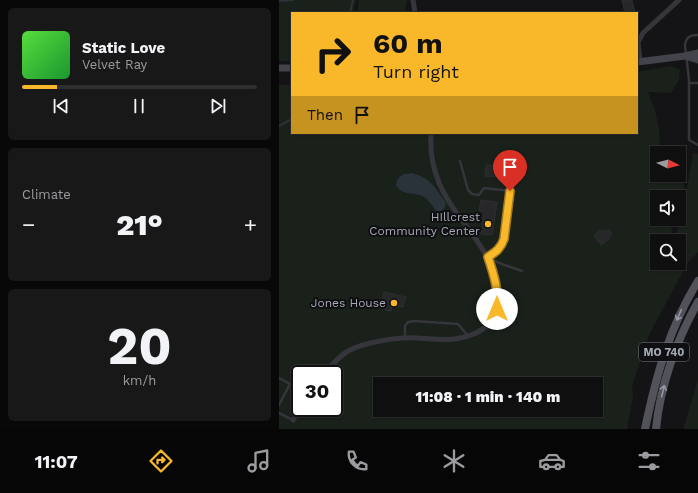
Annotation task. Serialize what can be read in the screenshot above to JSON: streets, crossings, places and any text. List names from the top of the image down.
{
  "streets": {
    "main road": ["MO 740"]
  },
  "places": ["HIllcrest Community Center", "Jones House"],
  "north": "right",
  "page": {
    "turn": ["60 m", "Turn right"],
    "song": ["Static Love", "Velvet Ray"],
    "then": "Then",
    "tile": [
      "Climate",
      ["20", "km/h"]
    ],
    "heat": ["−", "21°", "+"],
    "limit": "30",
    "trip": "11:08 · 1 min · 140 m",
    "tabs": "11:07"
  }
}
